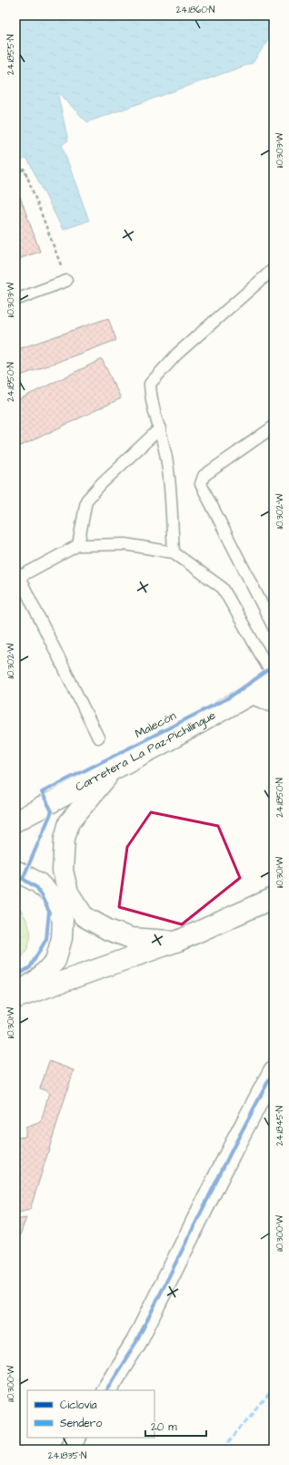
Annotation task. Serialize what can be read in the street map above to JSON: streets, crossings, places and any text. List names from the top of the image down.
{
  "streets": {
    "main road": ["Carretera La Paz-Pichilingue"],
    "cycle path": ["Malecón"]
  },
  "legend": ["Ciclovía", "Sendero"],
  "scale_bar": "20 m",
  "coordinates": [
    "24.1860°N",
    "24.1855°N",
    "110.303°W",
    "24.1850°N",
    "110.302°W",
    "110.301°W",
    "24.1845°N",
    "110.300°W",
    "24.1835°N"
  ]
}
